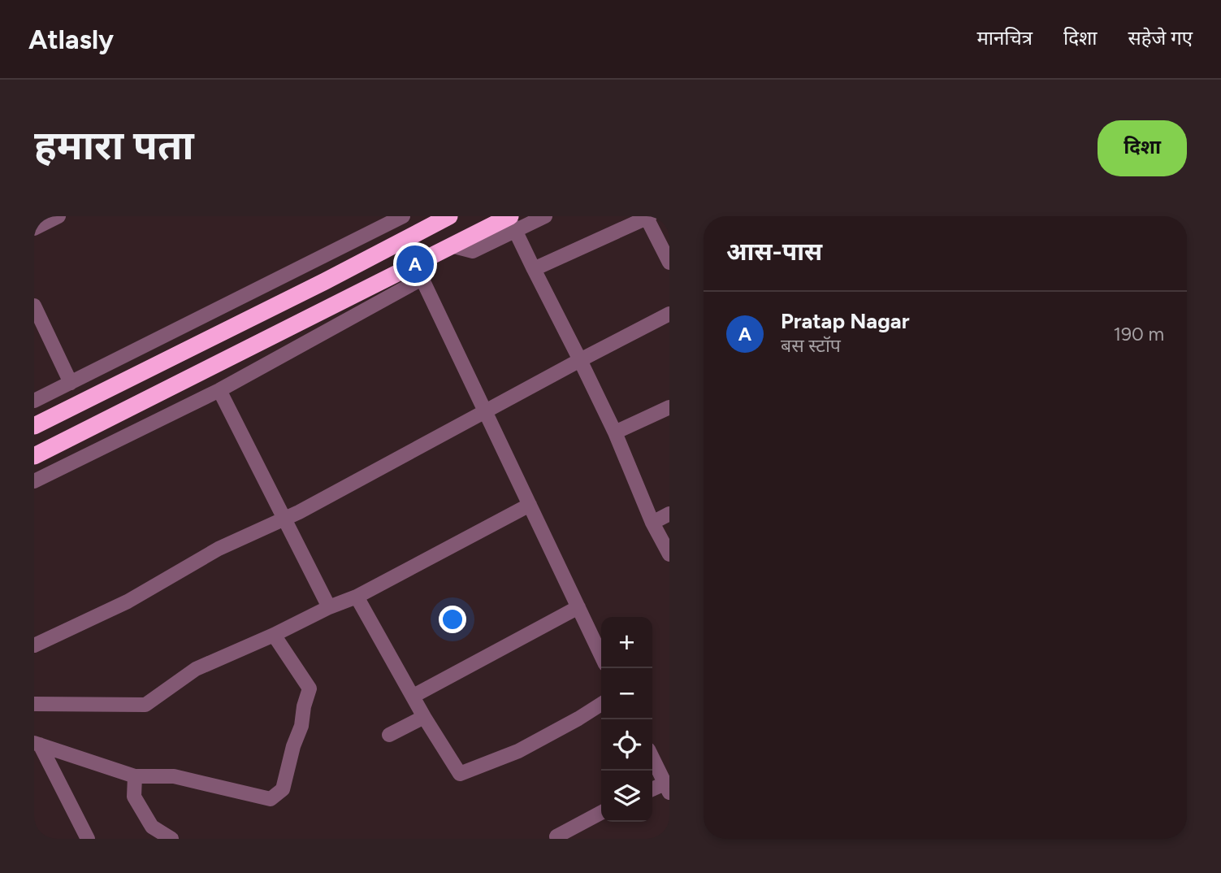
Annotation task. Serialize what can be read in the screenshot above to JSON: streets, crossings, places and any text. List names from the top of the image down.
{
  "page": {
    "header": "Atlasly",
    "nav": ["मानचित्र", "दिशा", "सहेजे गए"],
    "buttons": "दिशा",
    "title": "हमारा पता",
    "heading": "आस-पास",
    "pins": "A",
    "list": [
      {
        "mark": "A",
        "name": "Pratap Nagar",
        "note": "बस स्टॉप",
        "value": "190 m"
      }
    ],
    "map_buttons": ["+", "−"]
  }
}
